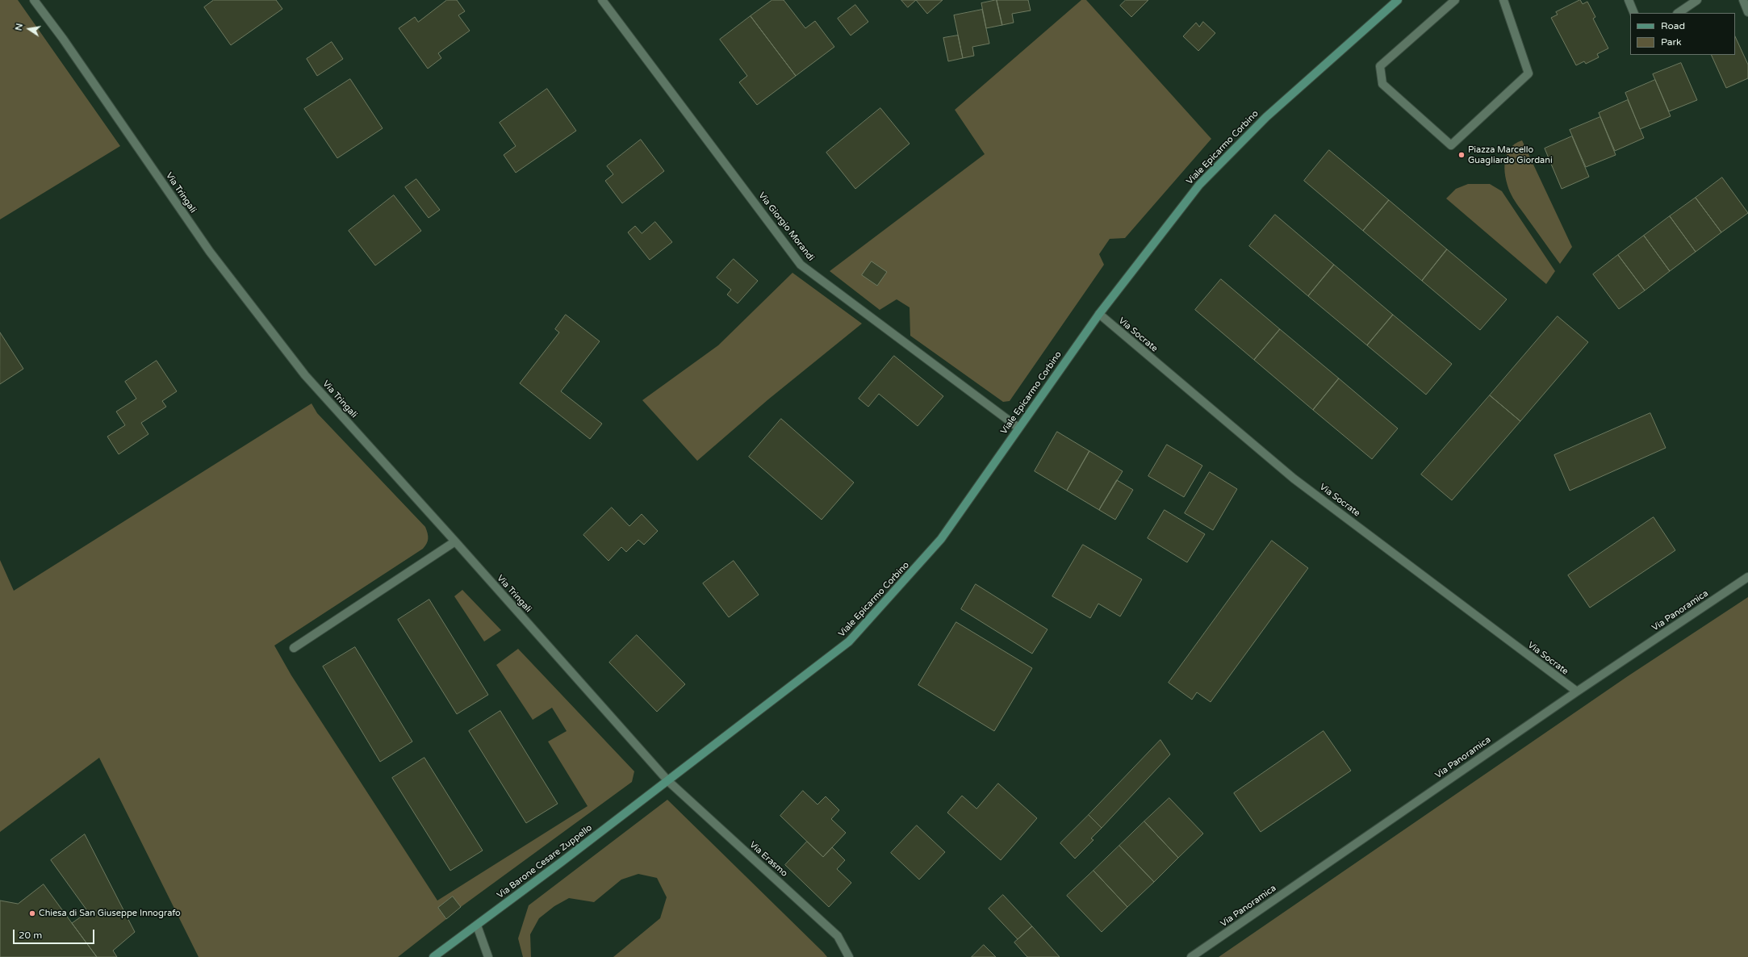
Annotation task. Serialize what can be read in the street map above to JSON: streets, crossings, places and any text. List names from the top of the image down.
{
  "streets": {
    "main road": ["Viale Epicarmo Corbino", "Via Barone Cesare Zuppello"],
    "street": [
      "Via Tringali",
      "Via Giorgio Morandi",
      "Via Socrate",
      "Via Panoramica",
      "Via Erasmo"
    ]
  },
  "crossings": [
    ["Viale Epicarmo Corbino", "Via Tringali"],
    ["Viale Epicarmo Corbino", "Via Giorgio Morandi"],
    ["Viale Epicarmo Corbino", "Via Socrate"],
    ["Viale Epicarmo Corbino", "Via Erasmo"],
    ["Viale Epicarmo Corbino", "Via Barone Cesare Zuppello"],
    ["Via Tringali", "Via Erasmo"],
    ["Via Tringali", "Via Barone Cesare Zuppello"],
    ["Via Socrate", "Via Panoramica"],
    ["Via Erasmo", "Via Barone Cesare Zuppello"]
  ],
  "places": ["Piazza Marcello Guagliardo Giordani", "Chiesa di San Giuseppe Innografo"],
  "legend": ["Road", "Park"],
  "scale_bar": "20 m",
  "north": "left"
}
